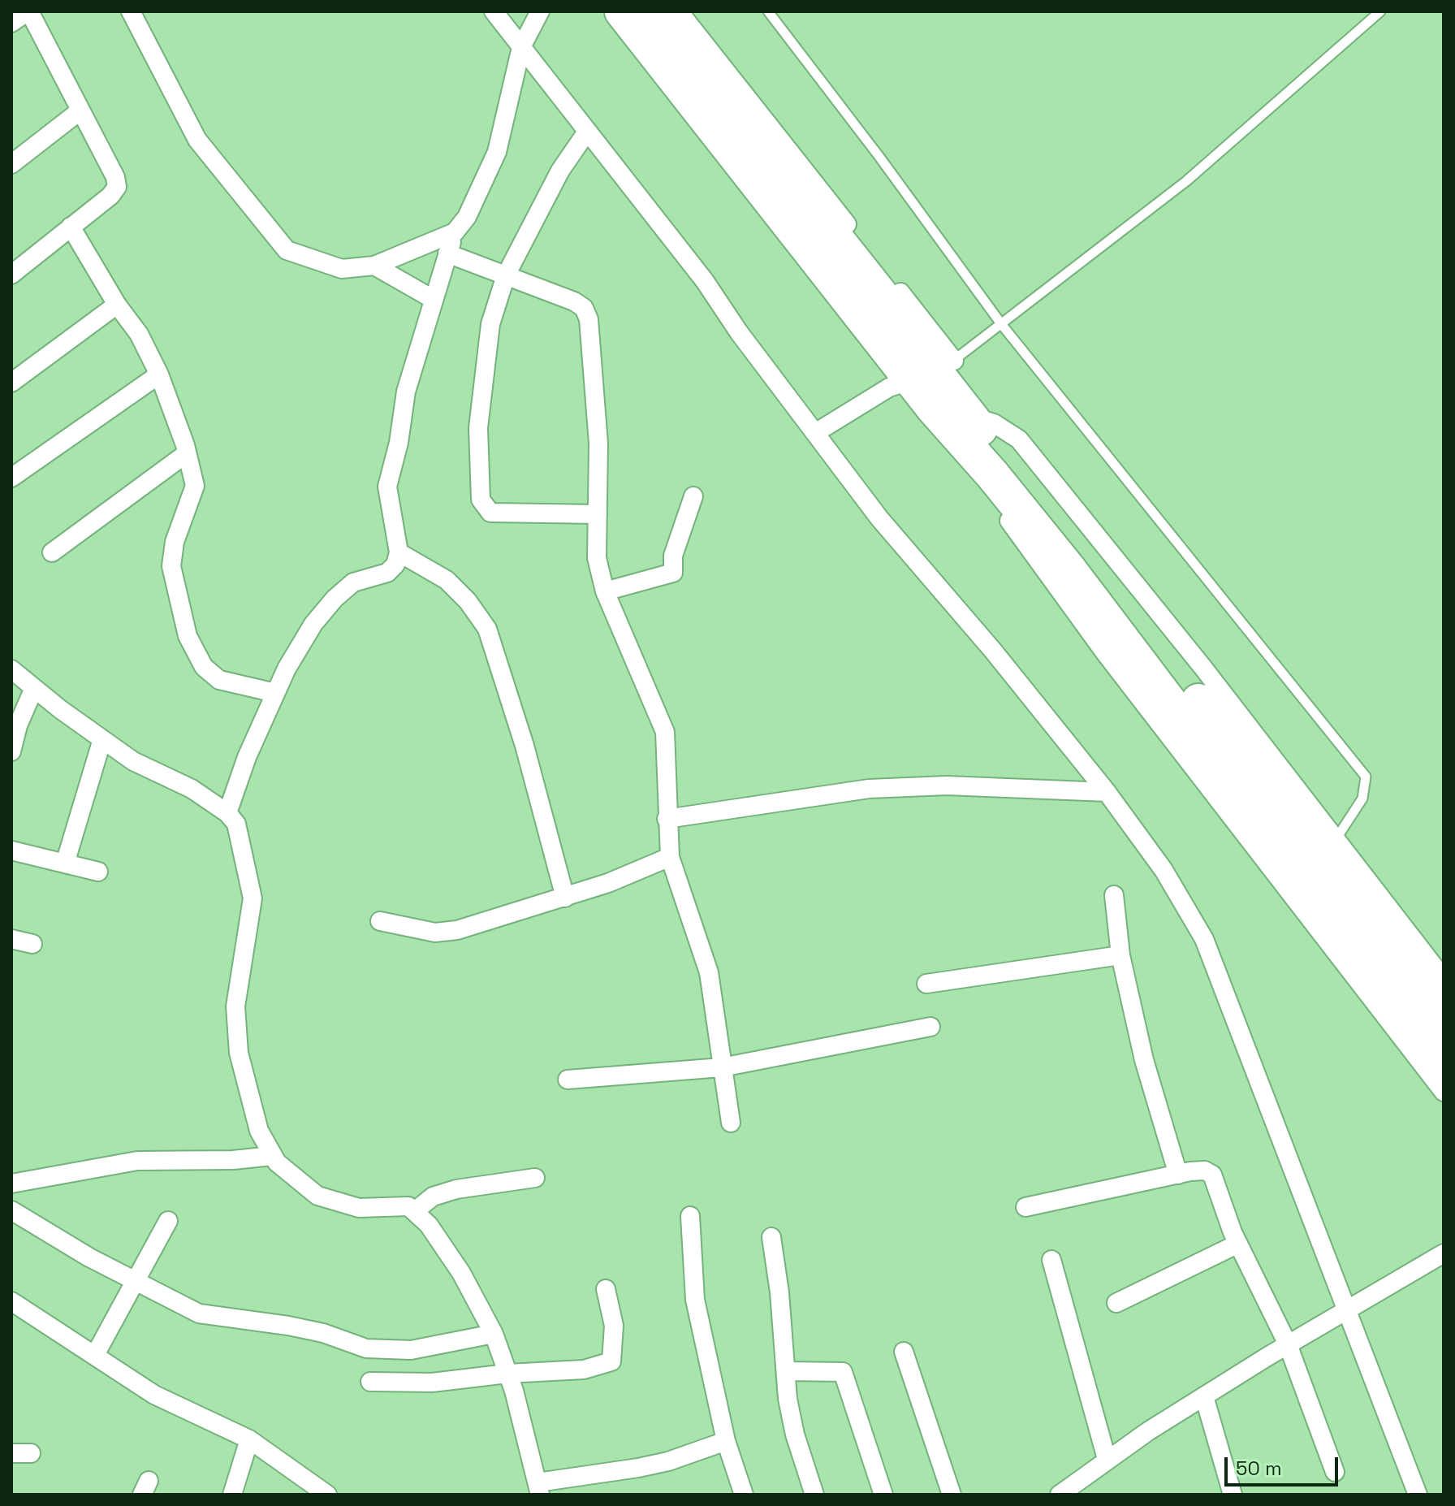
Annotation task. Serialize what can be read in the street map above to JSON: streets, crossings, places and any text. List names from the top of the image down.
{
  "scale_bar": "50 m"
}
